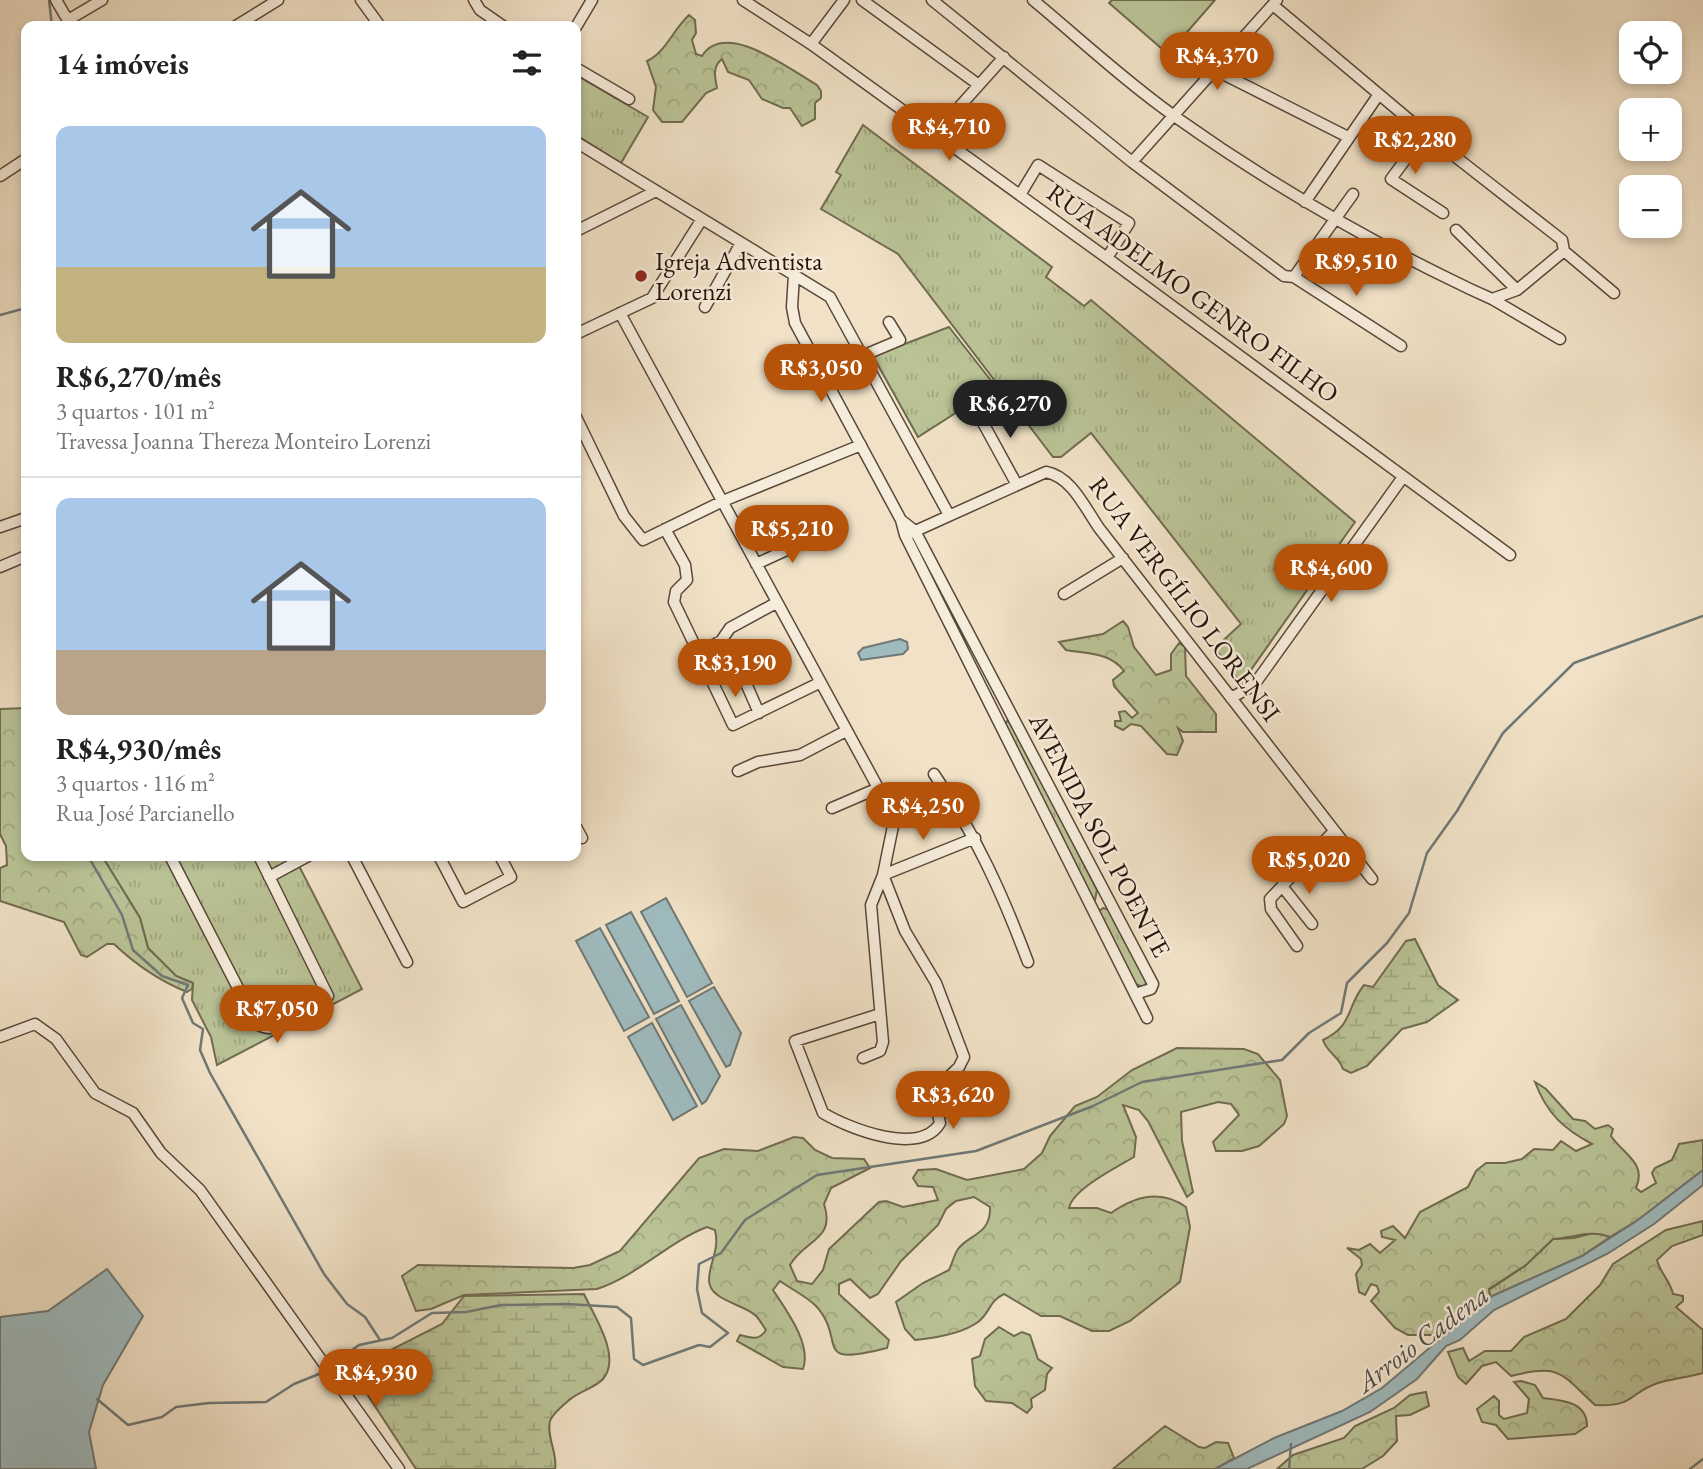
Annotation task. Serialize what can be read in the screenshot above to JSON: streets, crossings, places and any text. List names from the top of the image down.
{
  "streets": {
    "street": ["RUA ADELMO GENRO FILHO", "RUA VERGÍLIO LORENSI", "AVENIDA SOL POENTE"]
  },
  "crossings": [
    ["RUA VERGÍLIO LORENSI", "AVENIDA SOL POENTE"]
  ],
  "water": ["Arroio Cadena"],
  "places": ["Igreja Adventista Lorenzi"],
  "page": {
    "map_buttons": ["+", "−"],
    "heading": "14 imóveis",
    "price": [
      "R$4,370",
      "R$4,710",
      "R$2,280",
      "R$9,510",
      "R$3,050",
      "R$6,270",
      "R$5,210",
      "R$4,600",
      "R$3,190",
      "R$4,250",
      "R$5,020",
      "R$7,050",
      "R$3,620",
      "R$4,930"
    ],
    "list": [
      {
        "name": "R$6,270/mês",
        "note": "3 quartos · 101 m² · Travessa Joanna Thereza Monteiro Lorenzi"
      },
      {
        "name": "R$4,930/mês",
        "note": "3 quartos · 116 m² · Rua José Parcianello"
      }
    ]
  }
}
